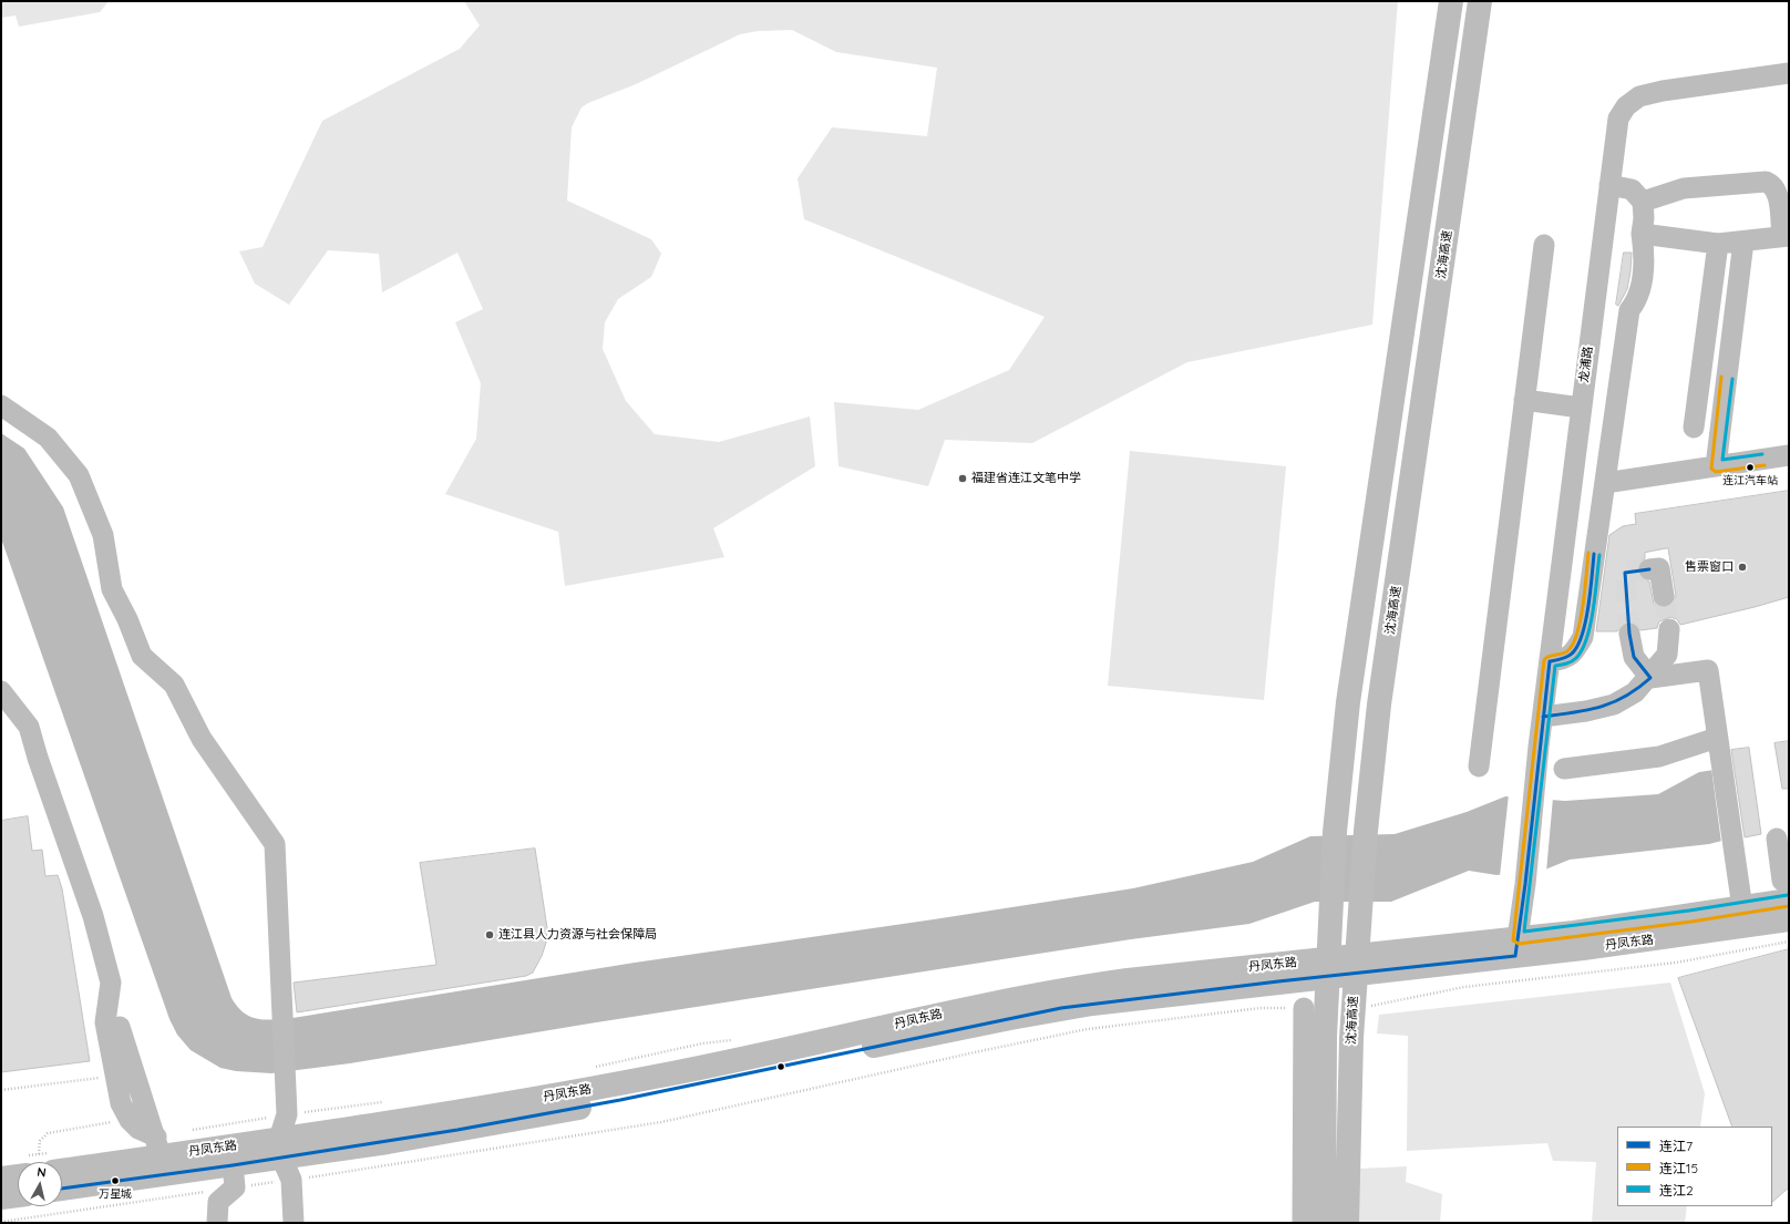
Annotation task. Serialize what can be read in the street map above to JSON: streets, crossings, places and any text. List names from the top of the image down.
{
  "streets": {
    "main road": ["沈海高速", "丹凤东路"],
    "street": ["龙浦路"]
  },
  "crossings": [
    ["龙浦路", "丹凤东路"]
  ],
  "places": [
    "连江汽车站",
    "福建省连江文笔中学",
    "售票窗口",
    "连江县人力资源与社会保障局",
    "万星城"
  ],
  "lines": ["transit line 连江15", "transit line 连江2", "transit line 连江7"],
  "legend": ["连江7", "连江15", "连江2"],
  "north": "top"
}
